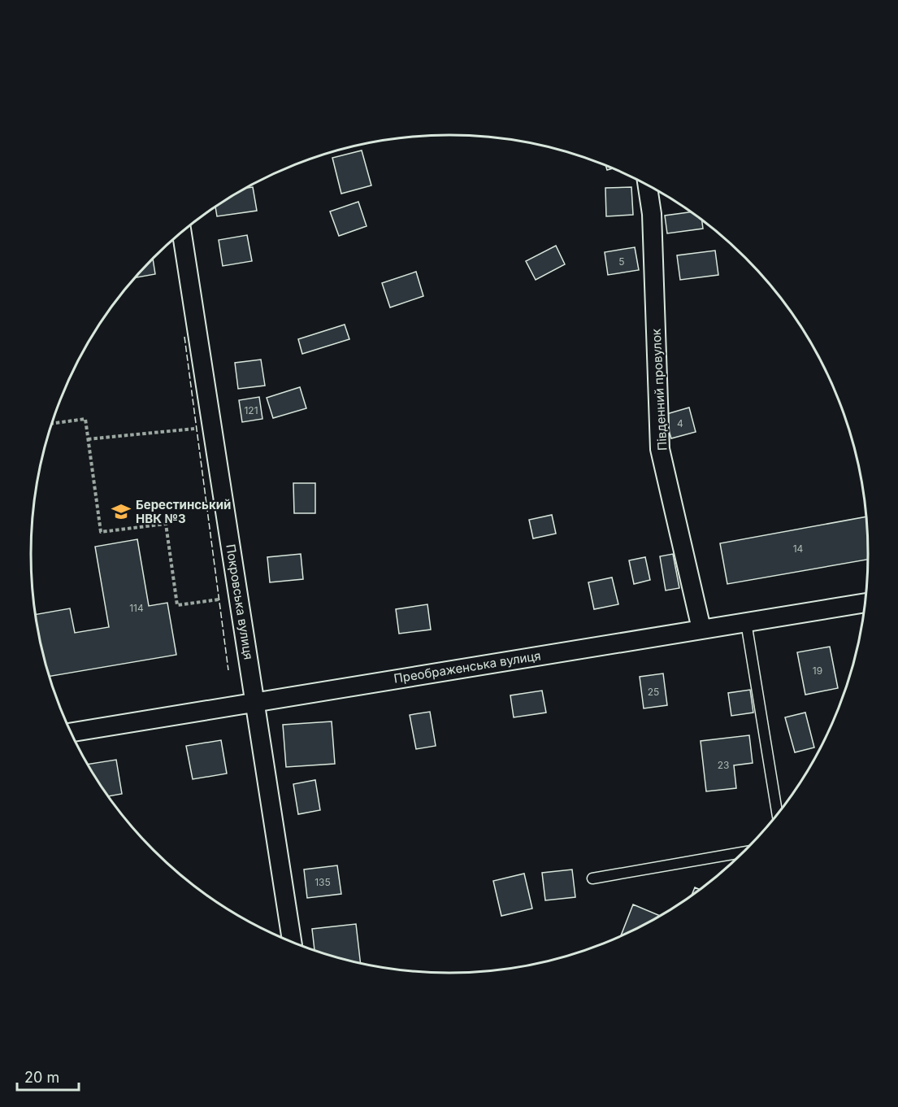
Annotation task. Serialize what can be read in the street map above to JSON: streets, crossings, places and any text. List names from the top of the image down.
{
  "streets": {
    "street": ["Південний провулок", "Покровська вулиця", "Преображенська вулиця"]
  },
  "crossings": [
    ["Південний провулок", "Преображенська вулиця"],
    ["Покровська вулиця", "Преображенська вулиця"]
  ],
  "places": {
    "school or university": ["Берестинський НВК №3"]
  },
  "house_numbers": [
    "5",
    "121",
    "4",
    "14",
    "114",
    "19",
    "25",
    "23",
    "135"
  ],
  "scale_bar": "20 m"
}
